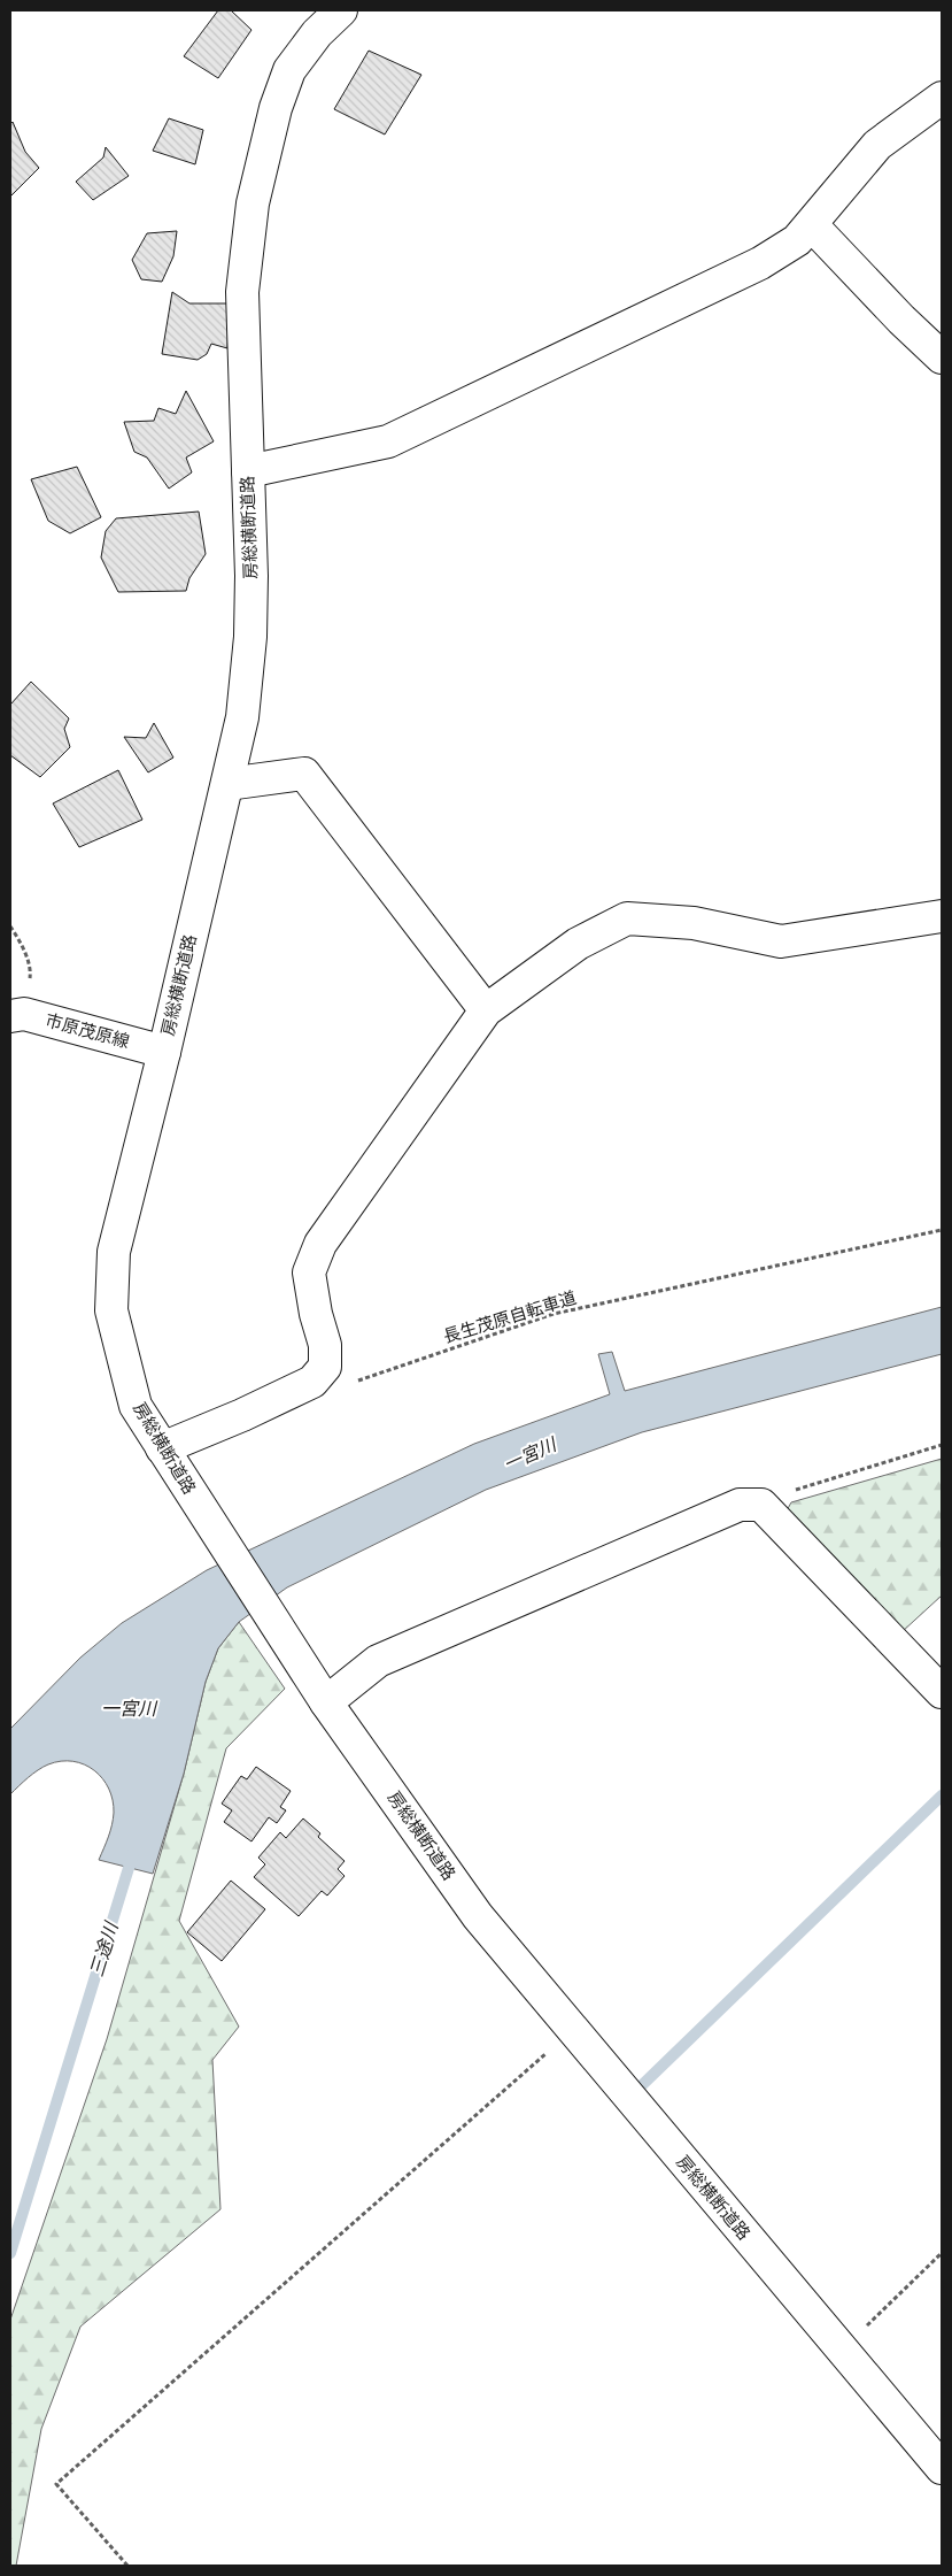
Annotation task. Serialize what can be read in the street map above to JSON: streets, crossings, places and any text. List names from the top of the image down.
{
  "streets": {
    "main road": ["房総横断道路", "市原茂原線"],
    "path": ["長生茂原自転車道"]
  },
  "crossings": [
    ["房総横断道路", "市原茂原線"]
  ],
  "water": ["一宮川", "三途川"]
}
